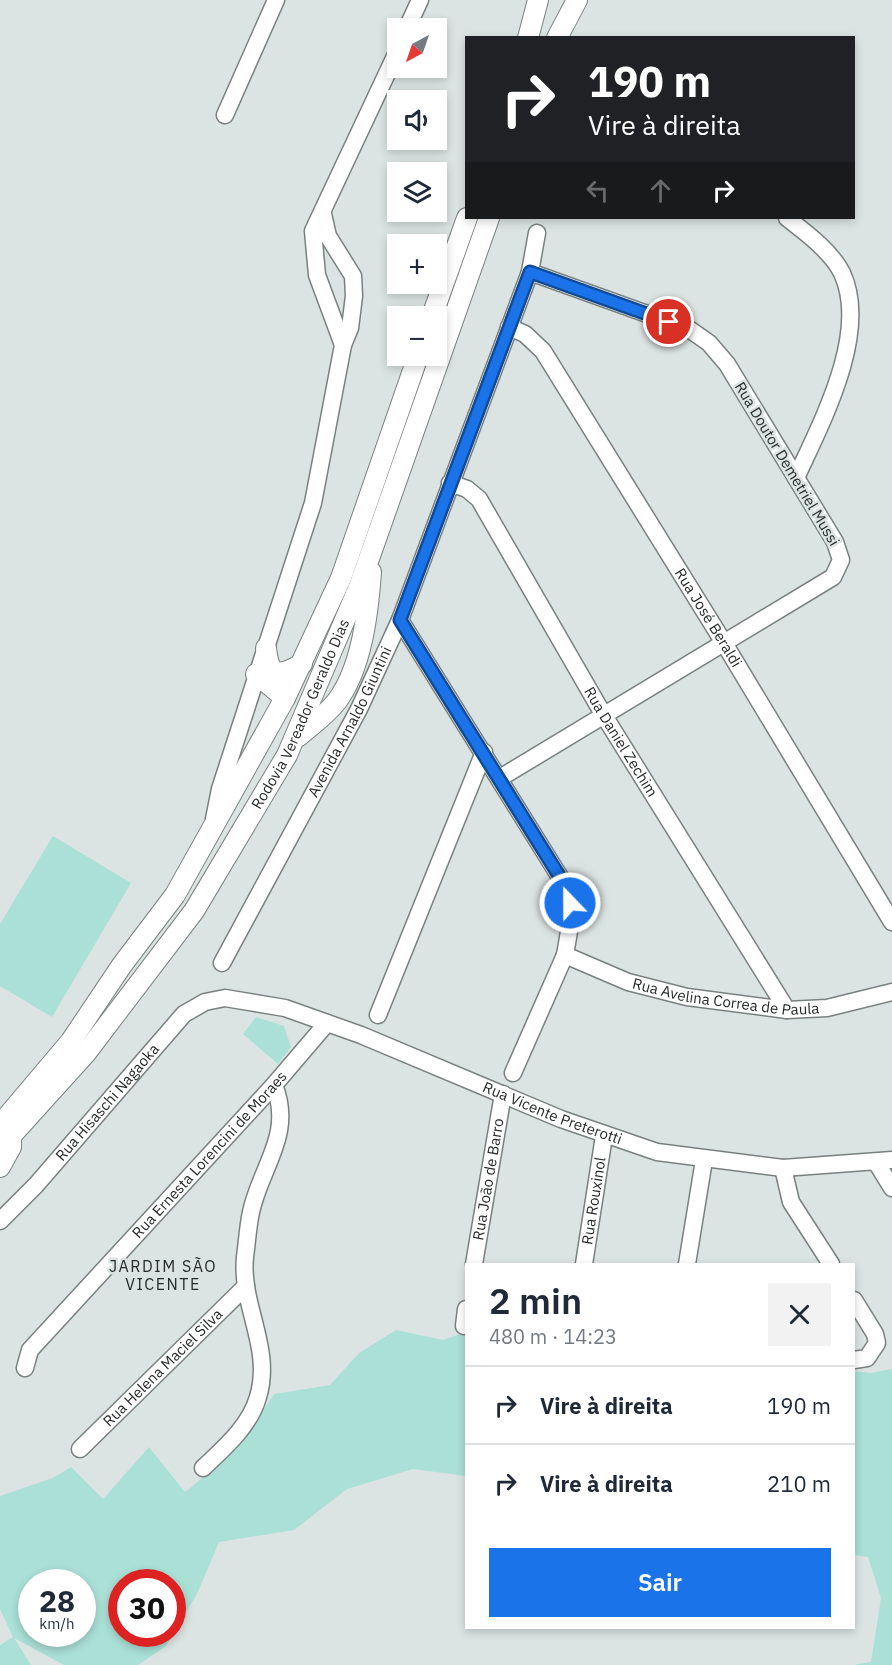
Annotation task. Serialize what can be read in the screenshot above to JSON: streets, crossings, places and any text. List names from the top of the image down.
{
  "streets": {
    "main road": ["Rodovia Vereador Geraldo Dias"],
    "street": [
      "Rua Doutor Demetriel Mussi",
      "Rua José Beraldi",
      "Avenida Arnaldo Giuntini",
      "Rua Daniel Zechim",
      "Rua Avelina Correa de Paula",
      "Rua Hisaschi Nagaoka",
      "Rua Vicente Preterotti",
      "Rua Ernesta Lorencini de Moraes",
      "Rua João de Barro",
      "Rua Rouxinol",
      "Rua Helena Maciel Silva"
    ]
  },
  "crossings": [
    ["Rua Doutor Demetriel Mussi", "Rua José Beraldi"],
    ["Rua Doutor Demetriel Mussi", "Avenida Arnaldo Giuntini"],
    ["Rua Doutor Demetriel Mussi", "Rua Daniel Zechim"],
    ["Rua José Beraldi", "Avenida Arnaldo Giuntini"],
    ["Avenida Arnaldo Giuntini", "Rua Daniel Zechim"],
    ["Rua Daniel Zechim", "Rua Avelina Correa de Paula"],
    ["Rua Hisaschi Nagaoka", "Rua Vicente Preterotti"],
    ["Rua Vicente Preterotti", "Rua Ernesta Lorencini de Moraes"],
    ["Rua Vicente Preterotti", "Rua João de Barro"],
    ["Rua Vicente Preterotti", "Rua Rouxinol"]
  ],
  "districts": ["JARDIM SÃO VICENTE"],
  "north": "bottom left",
  "page": {
    "map_buttons": ["+", "−"],
    "turn": ["190 m", "Vire à direita"],
    "heading": ["2 min", "480 m · 14:23"],
    "list": [
      {
        "name": "Vire à direita",
        "value": "190 m"
      },
      {
        "name": "Vire à direita",
        "value": "210 m"
      }
    ],
    "buttons": "Sair",
    "speed": "28 km/h",
    "limit": "30"
  }
}
